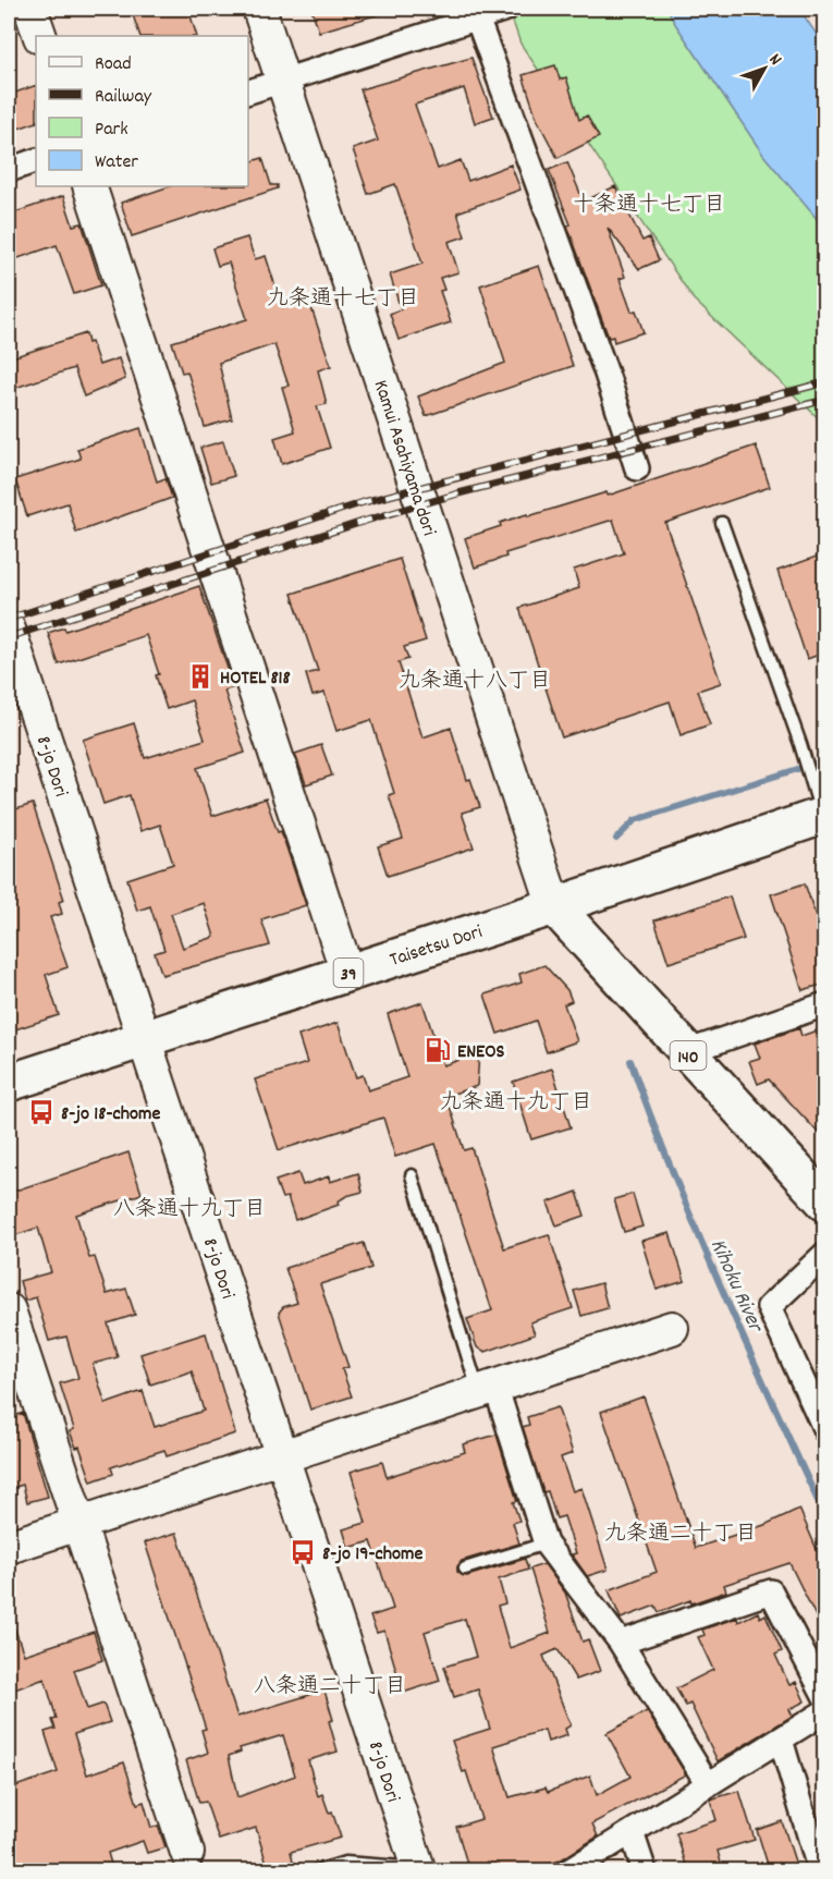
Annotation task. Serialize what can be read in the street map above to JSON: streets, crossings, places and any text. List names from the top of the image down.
{
  "streets": {
    "main road": ["Taisetsu Dori", "39", "140"],
    "street": ["Kamui Asahiyama dori", "8-jo Dori"]
  },
  "crossings": [
    ["Kamui Asahiyama dori", "Taisetsu Dori"],
    ["Kamui Asahiyama dori", "140"],
    ["8-jo Dori", "Taisetsu Dori"],
    ["Taisetsu Dori", "140"]
  ],
  "districts": [
    "十条通十七丁目",
    "九条通十七丁目",
    "九条通十八丁目",
    "九条通十九丁目",
    "八条通十九丁目",
    "九条通二十丁目",
    "八条通二十丁目"
  ],
  "water": ["Kihoku River"],
  "places": {
    "building": ["HOTEL 818"],
    "fuel station": ["ENEOS"],
    "bus stop": ["8-jo 18-chome", "8-jo 19-chome"]
  },
  "legend": [
    "Road",
    "Railway",
    "Park",
    "Water"
  ],
  "north": "top right"
}
